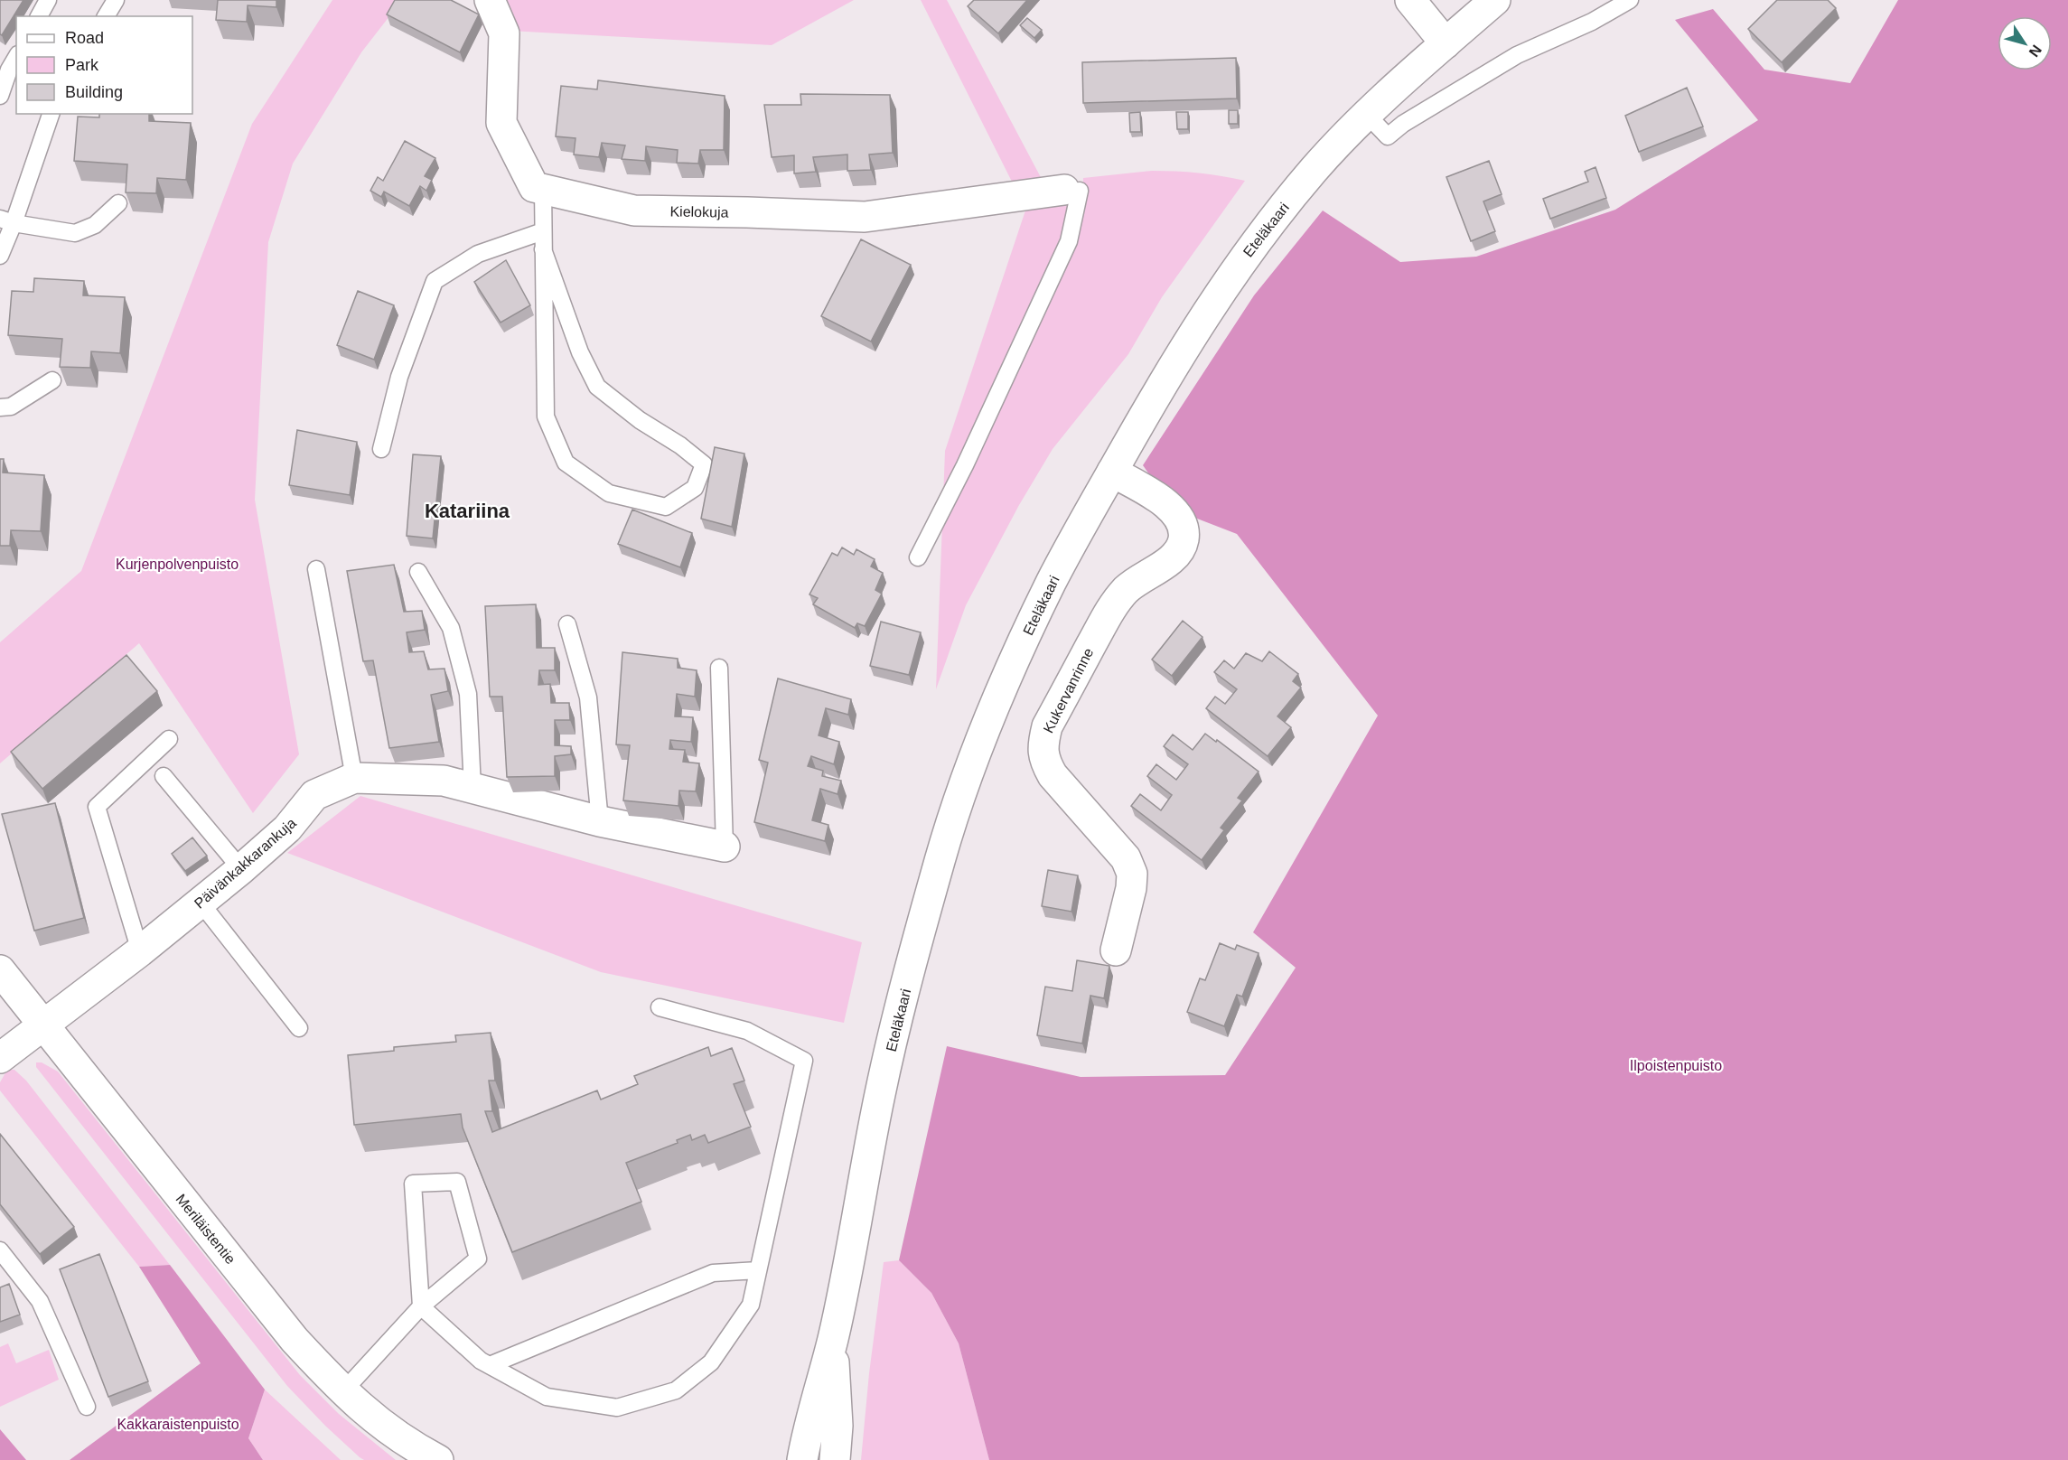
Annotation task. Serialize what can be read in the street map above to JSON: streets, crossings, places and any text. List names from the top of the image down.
{
  "streets": {
    "street": [
      "Kielokuja",
      "Eteläkaari",
      "Kukervanrinne",
      "Päivänkakkarankuja",
      "Meriläistentie"
    ]
  },
  "crossings": [
    ["Eteläkaari", "Kukervanrinne"],
    ["Päivänkakkarankuja", "Meriläistentie"]
  ],
  "districts": ["Katariina"],
  "parks": ["Kurjenpolvenpuisto", "Ilpoistenpuisto", "Kakkaraistenpuisto"],
  "legend": ["Road", "Park", "Building"],
  "north": "bottom right"
}
